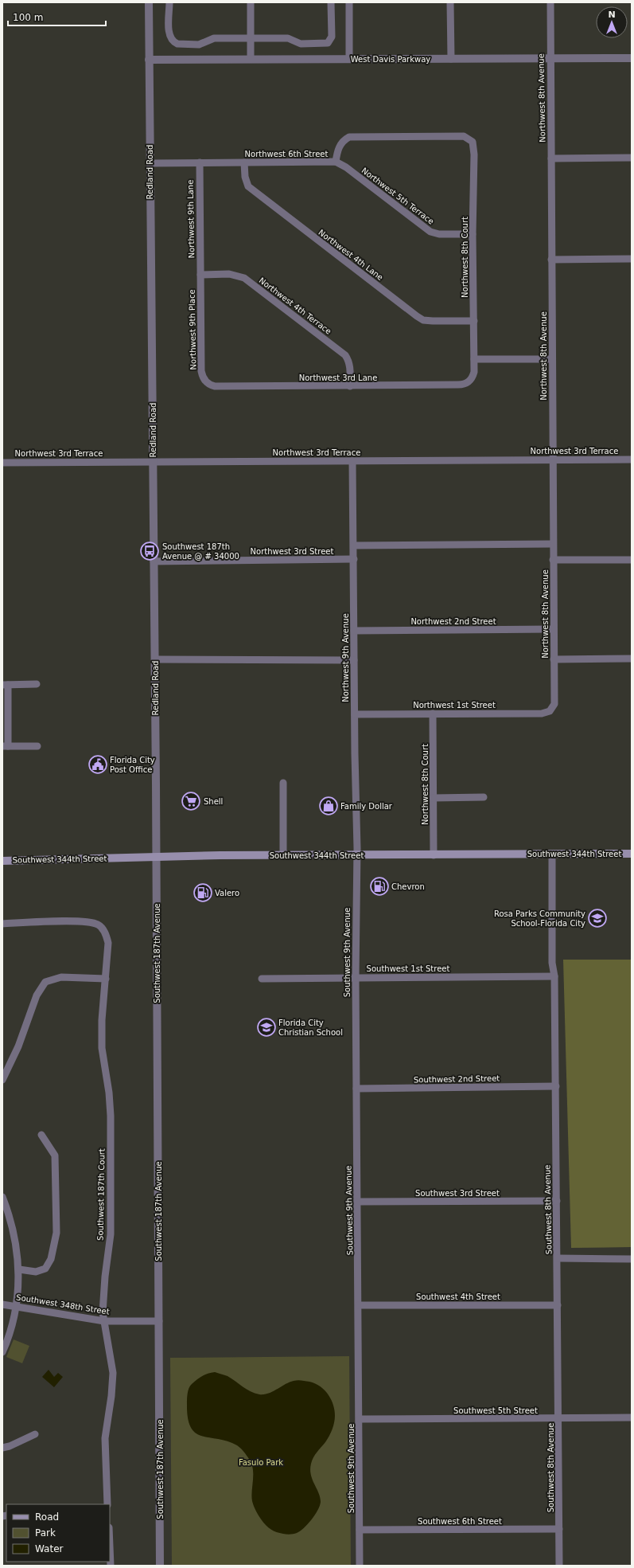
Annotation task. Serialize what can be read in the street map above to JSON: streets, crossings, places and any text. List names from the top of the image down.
{
  "streets": {
    "main road": ["Southwest 344th Street"],
    "street": [
      "West Davis Parkway",
      "Northwest 8th Avenue",
      "Northwest 6th Street",
      "Redland Road",
      "Northwest 5th Terrace",
      "Northwest 9th Lane",
      "Northwest 4th Lane",
      "Northwest 8th Court",
      "Northwest 4th Terrace",
      "Northwest 9th Place",
      "Northwest 3rd Lane",
      "Northwest 3rd Terrace",
      "Northwest 3rd Street",
      "Northwest 2nd Street",
      "Northwest 9th Avenue",
      "Northwest 1st Street",
      "Southwest 9th Avenue",
      "Southwest 187th Avenue",
      "Southwest 1st Street",
      "Southwest 2nd Street",
      "Southwest 3rd Street",
      "Southwest 187th Court",
      "Southwest 8th Avenue",
      "Southwest 4th Street",
      "Southwest 348th Street",
      "Southwest 5th Street",
      "Southwest 6th Street"
    ]
  },
  "crossings": [
    ["West Davis Parkway", "Northwest 8th Avenue"],
    ["West Davis Parkway", "Redland Road"],
    ["Northwest 8th Avenue", "Northwest 3rd Terrace"],
    ["Northwest 8th Avenue", "Northwest 2nd Street"],
    ["Northwest 8th Avenue", "Northwest 1st Street"],
    ["Northwest 6th Street", "Redland Road"],
    ["Northwest 6th Street", "Northwest 5th Terrace"],
    ["Northwest 6th Street", "Northwest 9th Lane"],
    ["Northwest 6th Street", "Northwest 4th Lane"],
    ["Northwest 6th Street", "Northwest 8th Court"],
    ["Redland Road", "Northwest 3rd Terrace"],
    ["Redland Road", "Northwest 3rd Street"],
    ["Redland Road", "Southwest 344th Street"],
    ["Redland Road", "Southwest 187th Avenue"],
    ["Northwest 5th Terrace", "Northwest 8th Court"],
    ["Northwest 9th Lane", "Northwest 4th Terrace"],
    ["Northwest 9th Lane", "Northwest 9th Place"],
    ["Northwest 4th Lane", "Northwest 8th Court"],
    ["Northwest 8th Court", "Northwest 3rd Lane"],
    ["Northwest 8th Court", "Northwest 1st Street"],
    ["Northwest 8th Court", "Southwest 344th Street"],
    ["Northwest 4th Terrace", "Northwest 9th Place"],
    ["Northwest 4th Terrace", "Northwest 3rd Lane"],
    ["Northwest 9th Place", "Northwest 3rd Lane"],
    ["Northwest 3rd Terrace", "Northwest 9th Avenue"],
    ["Northwest 3rd Street", "Northwest 9th Avenue"],
    ["Northwest 2nd Street", "Northwest 9th Avenue"],
    ["Northwest 9th Avenue", "Northwest 1st Street"],
    ["Northwest 9th Avenue", "Southwest 344th Street"],
    ["Northwest 9th Avenue", "Southwest 9th Avenue"],
    ["Southwest 344th Street", "Southwest 9th Avenue"],
    ["Southwest 344th Street", "Southwest 187th Avenue"],
    ["Southwest 344th Street", "Southwest 8th Avenue"],
    ["Southwest 9th Avenue", "Southwest 1st Street"],
    ["Southwest 9th Avenue", "Southwest 2nd Street"],
    ["Southwest 9th Avenue", "Southwest 3rd Street"],
    ["Southwest 9th Avenue", "Southwest 4th Street"],
    ["Southwest 9th Avenue", "Southwest 5th Street"],
    ["Southwest 9th Avenue", "Southwest 6th Street"],
    ["Southwest 187th Avenue", "Southwest 348th Street"],
    ["Southwest 1st Street", "Southwest 8th Avenue"],
    ["Southwest 2nd Street", "Southwest 8th Avenue"],
    ["Southwest 3rd Street", "Southwest 8th Avenue"],
    ["Southwest 187th Court", "Southwest 348th Street"],
    ["Southwest 8th Avenue", "Southwest 4th Street"],
    ["Southwest 8th Avenue", "Southwest 5th Street"],
    ["Southwest 8th Avenue", "Southwest 6th Street"]
  ],
  "parks": ["Fasulo Park"],
  "places": {
    "bus stop": ["Southwest 187th Avenue @ # 34000"],
    "public building": ["Florida City Post Office"],
    "supermarket": ["Shell"],
    "shop": ["Family Dollar"],
    "fuel station": ["Chevron", "Valero"],
    "school or university": ["Rosa Parks Community School-Florida City", "Florida City Christian School"]
  },
  "legend": ["Road", "Park", "Water"],
  "scale_bar": "100 m",
  "north": "top"
}
